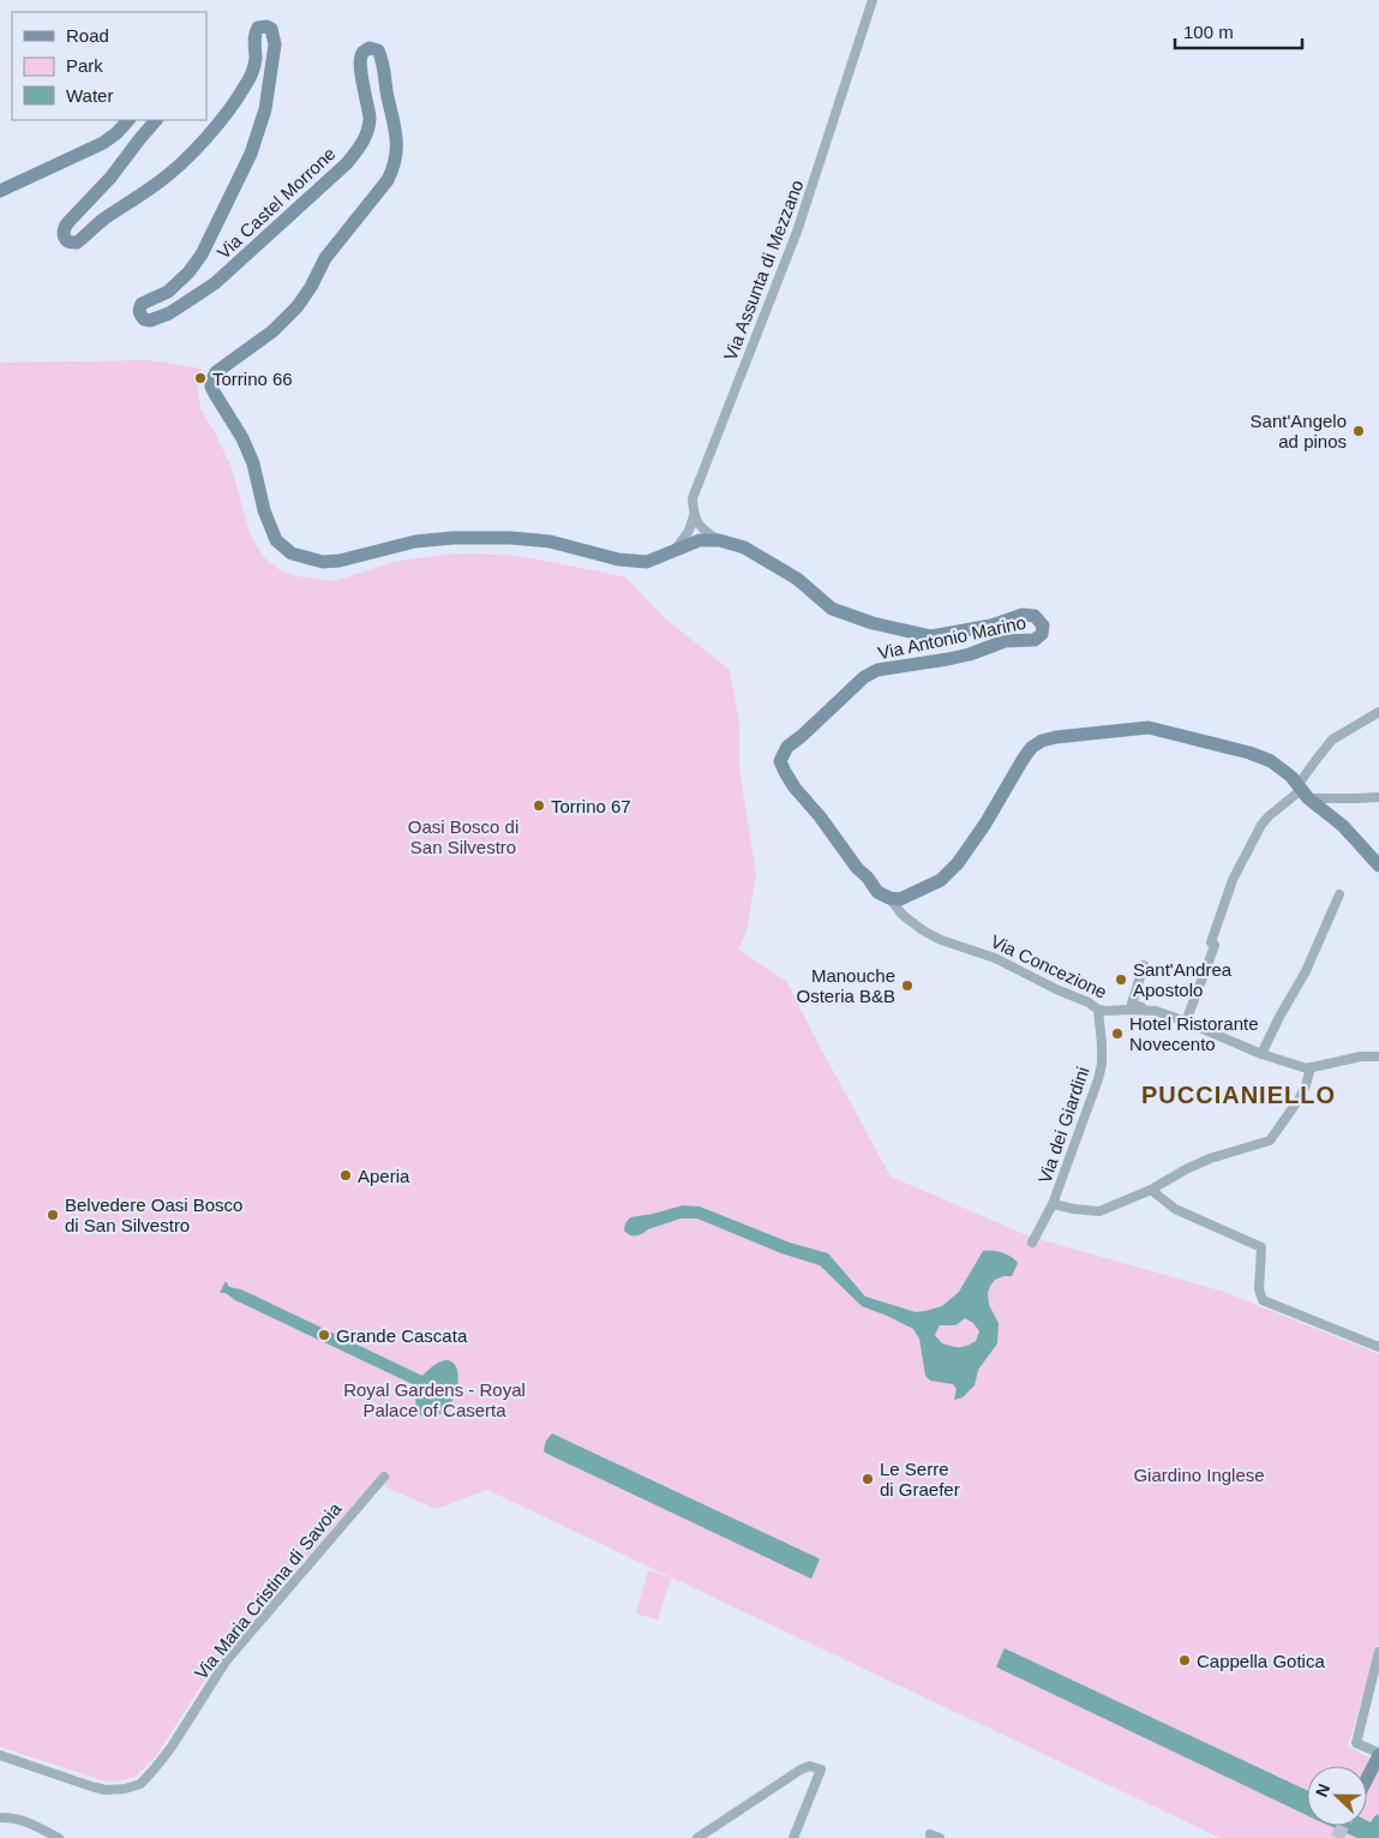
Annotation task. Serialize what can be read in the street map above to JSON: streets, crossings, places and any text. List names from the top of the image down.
{
  "streets": {
    "street": [
      "Via Castel Morrone",
      "Via Assunta di Mezzano",
      "Via Antonio Marino",
      "Via Concezione",
      "Via dei Giardini",
      "Via Maria Cristina di Savoia"
    ]
  },
  "crossings": [
    ["Via Castel Morrone", "Via Antonio Marino"],
    ["Via Antonio Marino", "Via Concezione"],
    ["Via Concezione", "Via dei Giardini"]
  ],
  "districts": ["PUCCIANIELLO"],
  "parks": ["Oasi Bosco di San Silvestro", "Royal Gardens - Royal Palace of Caserta", "Giardino Inglese"],
  "places": [
    "Torrino 66",
    "Sant'Angelo ad pinos",
    "Torrino 67",
    "Sant'Andrea Apostolo",
    "Manouche Osteria B&B",
    "Hotel Ristorante Novecento",
    "Aperia",
    "Belvedere Oasi Bosco di San Silvestro",
    "Grande Cascata",
    "Le Serre di Graefer",
    "Cappella Gotica"
  ],
  "legend": ["Road", "Park", "Water"],
  "scale_bar": "100 m",
  "north": "left"
}
